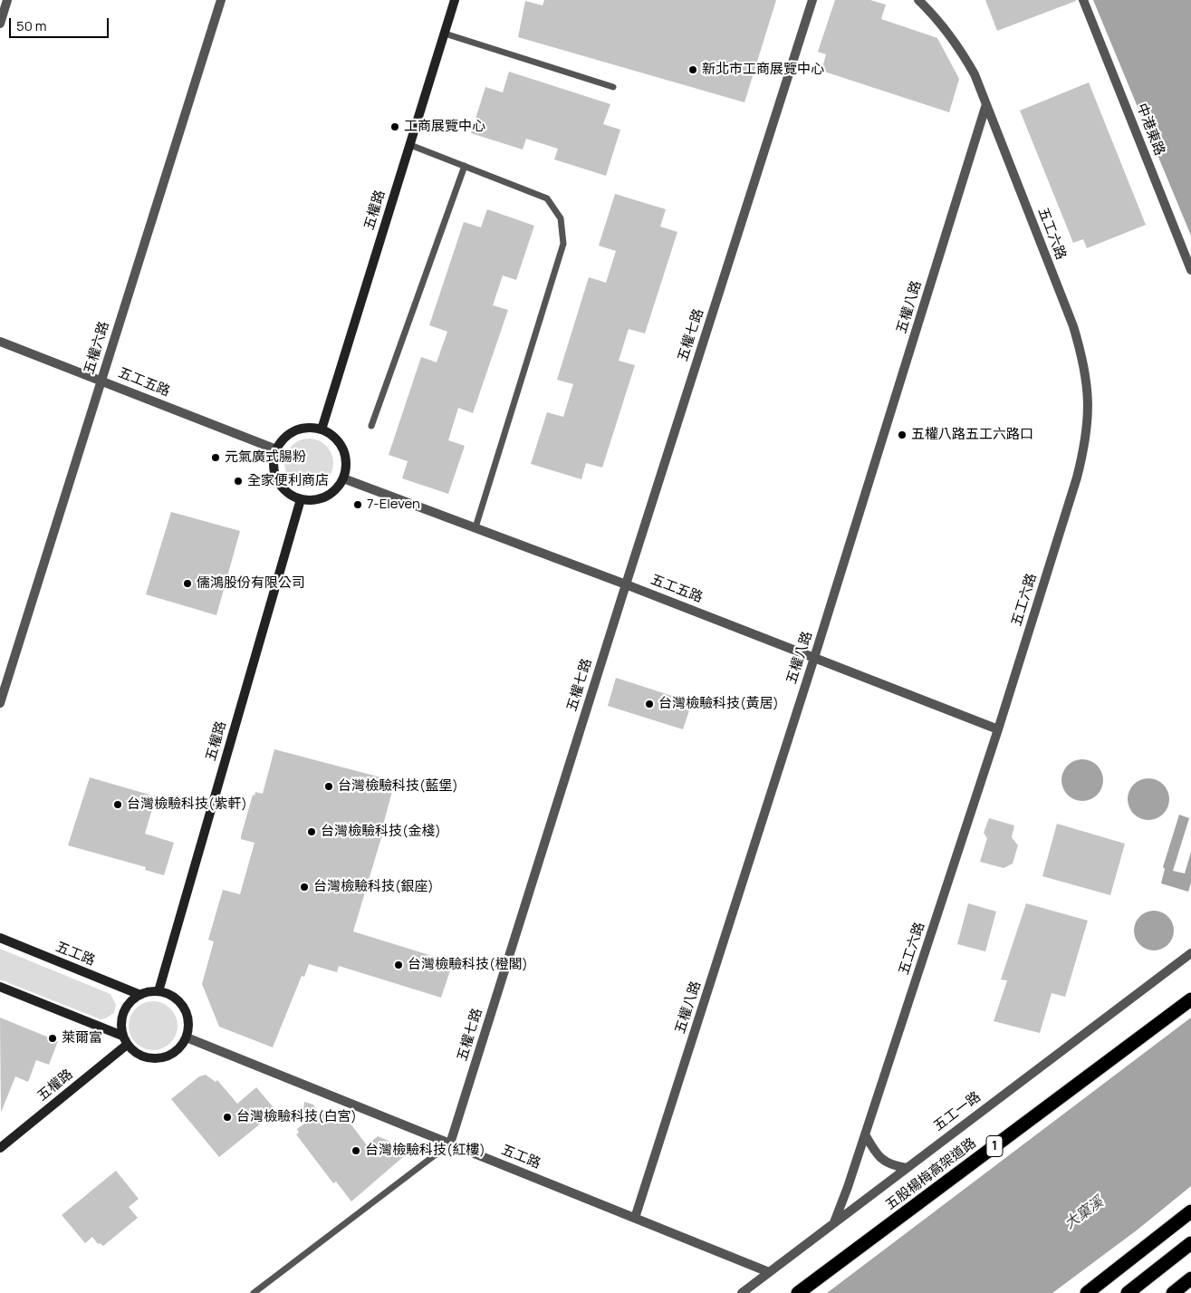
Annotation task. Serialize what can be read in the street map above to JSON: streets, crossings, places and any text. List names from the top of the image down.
{
  "streets": {
    "highway": ["1", "五股楊梅高架道路"],
    "street": [
      "中港東路",
      "五權路",
      "五工六路",
      "五權八路",
      "五權七路",
      "五權六路",
      "五工五路",
      "五工路",
      "五工一路"
    ]
  },
  "crossings": [
    ["五權路", "五工五路"],
    ["五權路", "五工路"],
    ["五工六路", "五權八路"],
    ["五工六路", "五工五路"],
    ["五工六路", "五工一路"],
    ["五權八路", "五工五路"],
    ["五權八路", "五工路"],
    ["五權七路", "五工五路"],
    ["五權七路", "五工路"],
    ["五權六路", "五工五路"],
    ["五工路", "五工一路"]
  ],
  "water": ["大窠溪"],
  "places": [
    "新北市工商展覽中心",
    "工商展覽中心",
    "五權八路五工六路口",
    "元氣廣式腸粉",
    "全家便利商店",
    "7-Eleven",
    "儒鴻股份有限公司",
    "台灣檢驗科技(黃居)",
    "台灣檢驗科技(藍堡)",
    "台灣檢驗科技(紫軒)",
    "台灣檢驗科技(金棧)",
    "台灣檢驗科技(銀座)",
    "台灣檢驗科技(橙閣)",
    "萊爾富",
    "台灣檢驗科技(白宮)",
    "台灣檢驗科技(紅樓)"
  ],
  "scale_bar": "50 m"
}
